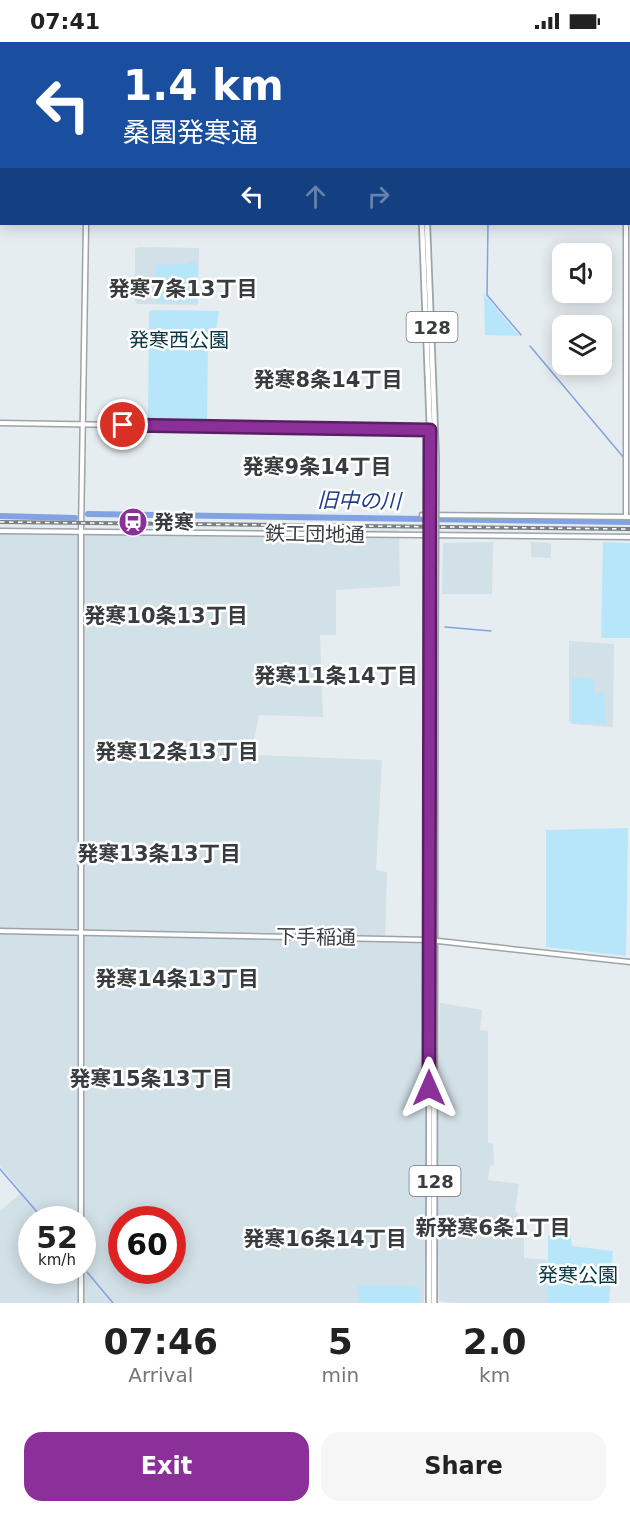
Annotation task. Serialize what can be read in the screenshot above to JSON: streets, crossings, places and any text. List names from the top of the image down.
{
  "streets": {
    "main road": ["128"],
    "street": ["鉄工団地通", "下手稲通"]
  },
  "crossings": [
    ["128", "下手稲通"]
  ],
  "districts": [
    "発寒7条13丁目",
    "発寒8条14丁目",
    "発寒9条14丁目",
    "発寒10条13丁目",
    "発寒11条14丁目",
    "発寒12条13丁目",
    "発寒13条13丁目",
    "発寒14条13丁目",
    "発寒15条13丁目",
    "新発寒6条1丁目",
    "発寒16条14丁目"
  ],
  "water": ["旧中の川"],
  "parks": ["発寒西公園", "発寒公園"],
  "places": {
    "station": ["発寒"]
  },
  "page": {
    "status": "07:41",
    "turn": ["1.4 km", "桑園発寒通"],
    "speed": "52 km/h",
    "limit": "60",
    "eta": [
      "07:46",
      "Arrival",
      "5",
      "min",
      "2.0",
      "km"
    ],
    "buttons": ["Exit", "Share"]
  }
}
